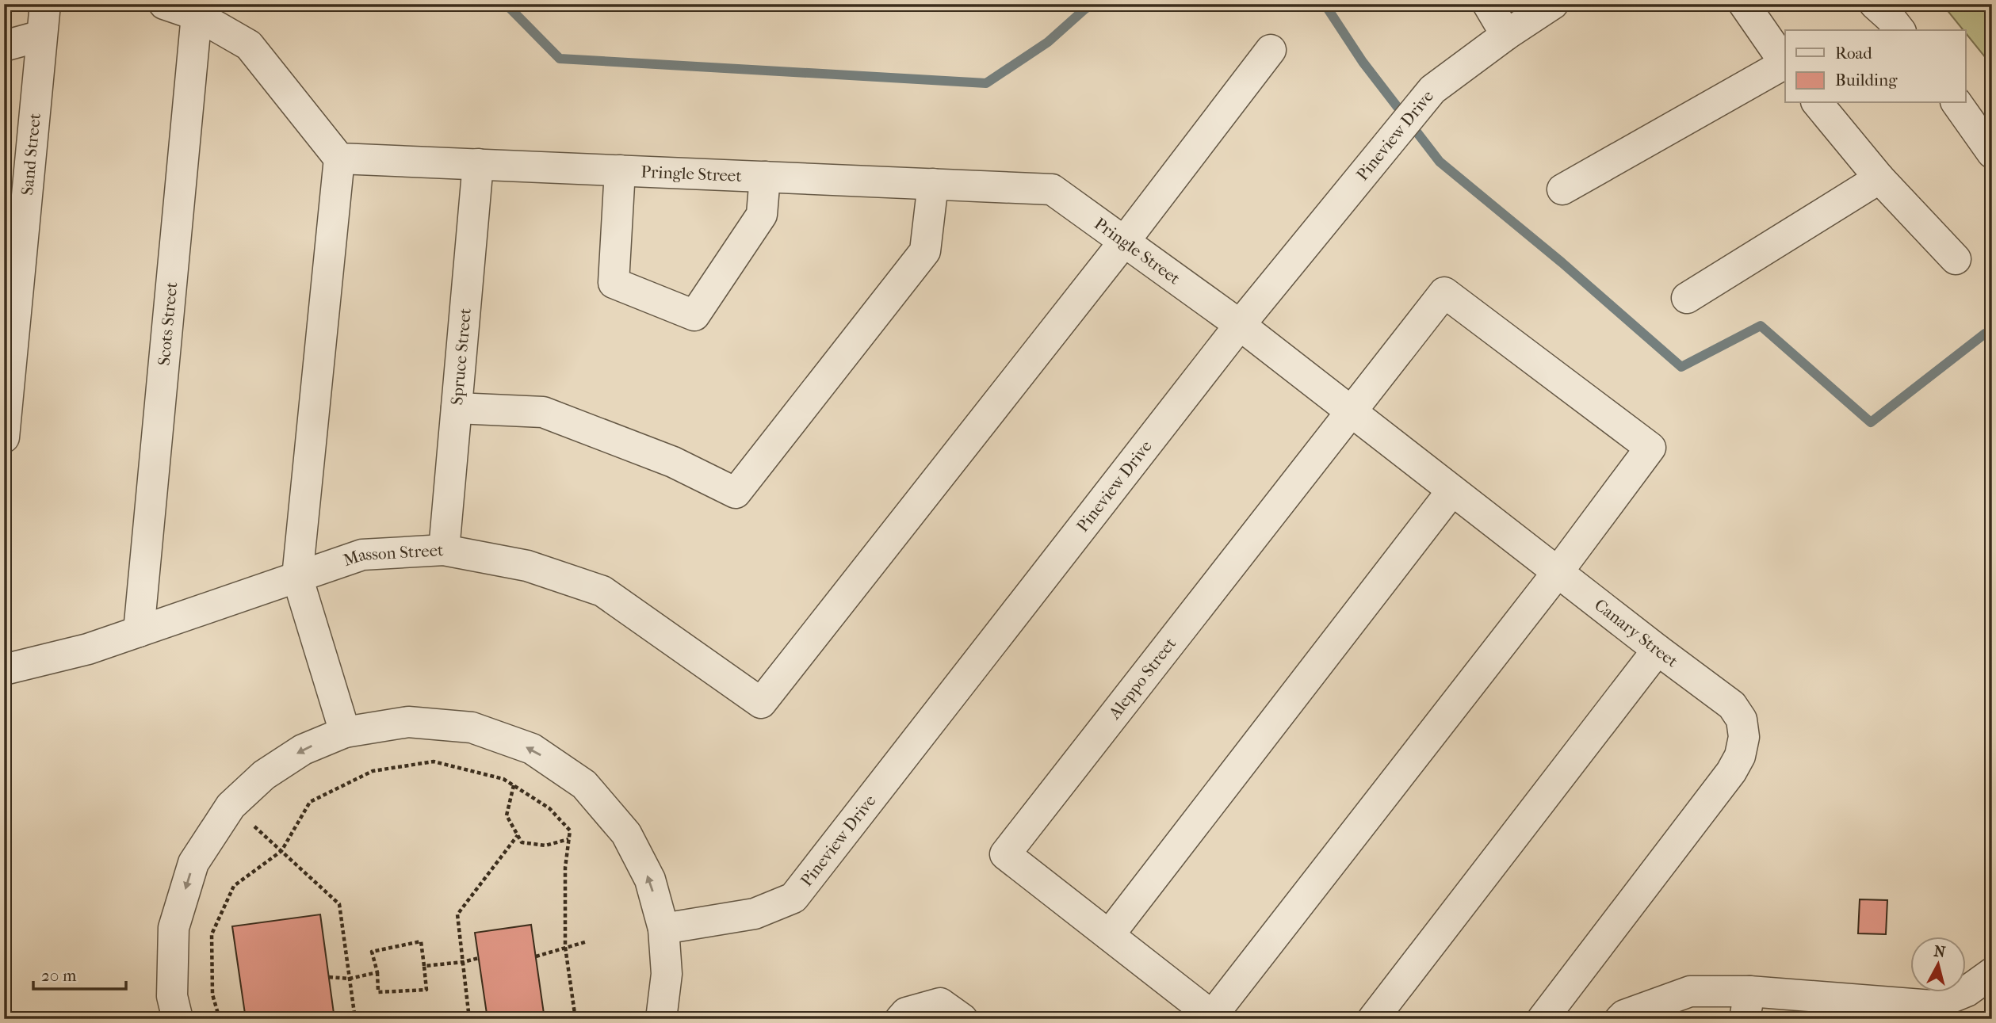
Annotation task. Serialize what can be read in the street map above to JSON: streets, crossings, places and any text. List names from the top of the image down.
{
  "streets": {
    "street": [
      "Pineview Drive",
      "Sand Street",
      "Pringle Street",
      "Scots Street",
      "Spruce Street",
      "Masson Street",
      "Canary Street",
      "Aleppo Street"
    ]
  },
  "crossings": [
    ["Pineview Drive", "Pringle Street"],
    ["Pineview Drive", "Canary Street"],
    ["Pringle Street", "Spruce Street"],
    ["Pringle Street", "Masson Street"],
    ["Pringle Street", "Canary Street"],
    ["Scots Street", "Masson Street"],
    ["Spruce Street", "Masson Street"],
    ["Canary Street", "Aleppo Street"]
  ],
  "legend": ["Road", "Building"],
  "scale_bar": "20 m",
  "north": "top"
}
